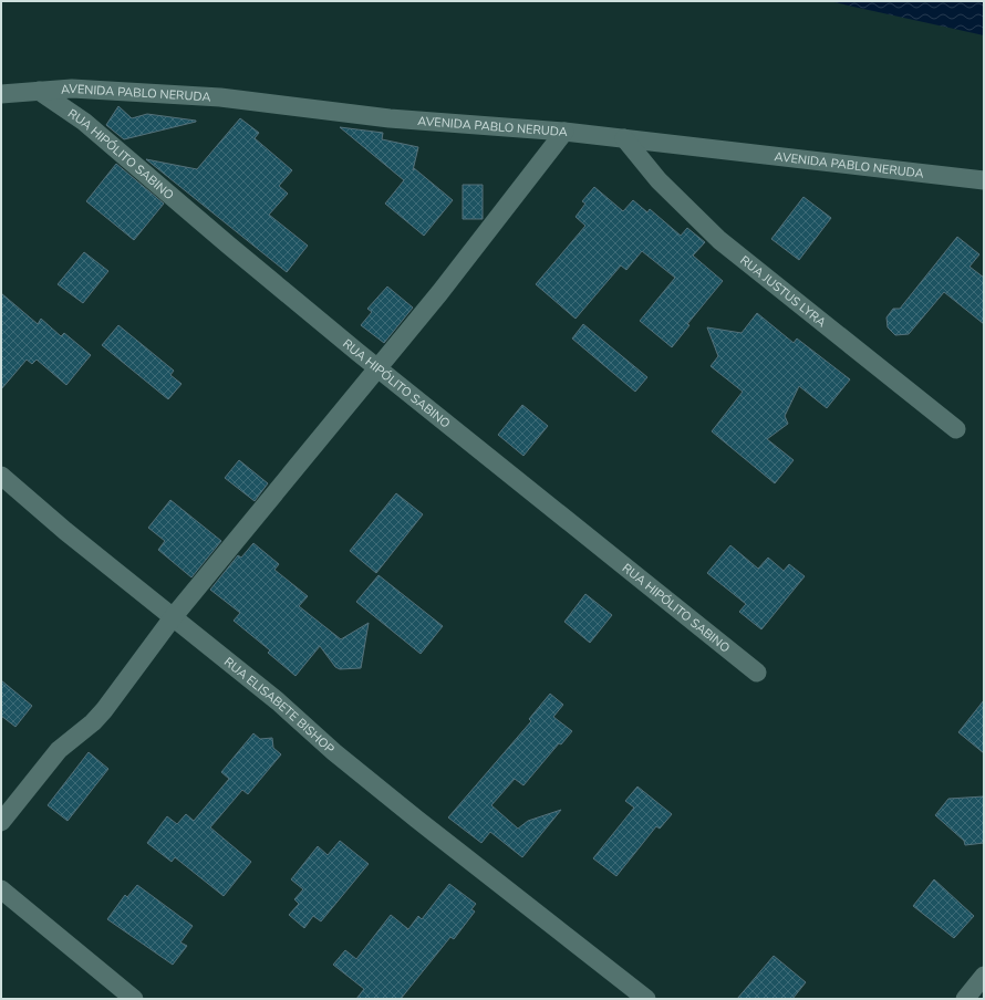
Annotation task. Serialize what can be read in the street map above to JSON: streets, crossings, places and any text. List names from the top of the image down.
{
  "streets": {
    "street": [
      "AVENIDA PABLO NERUDA",
      "RUA HIPÓLITO SABINO",
      "RUA JUSTUS LYRA",
      "RUA ELISABETE BISHOP"
    ]
  },
  "crossings": [
    ["AVENIDA PABLO NERUDA", "RUA HIPÓLITO SABINO"],
    ["AVENIDA PABLO NERUDA", "RUA JUSTUS LYRA"]
  ]
}
